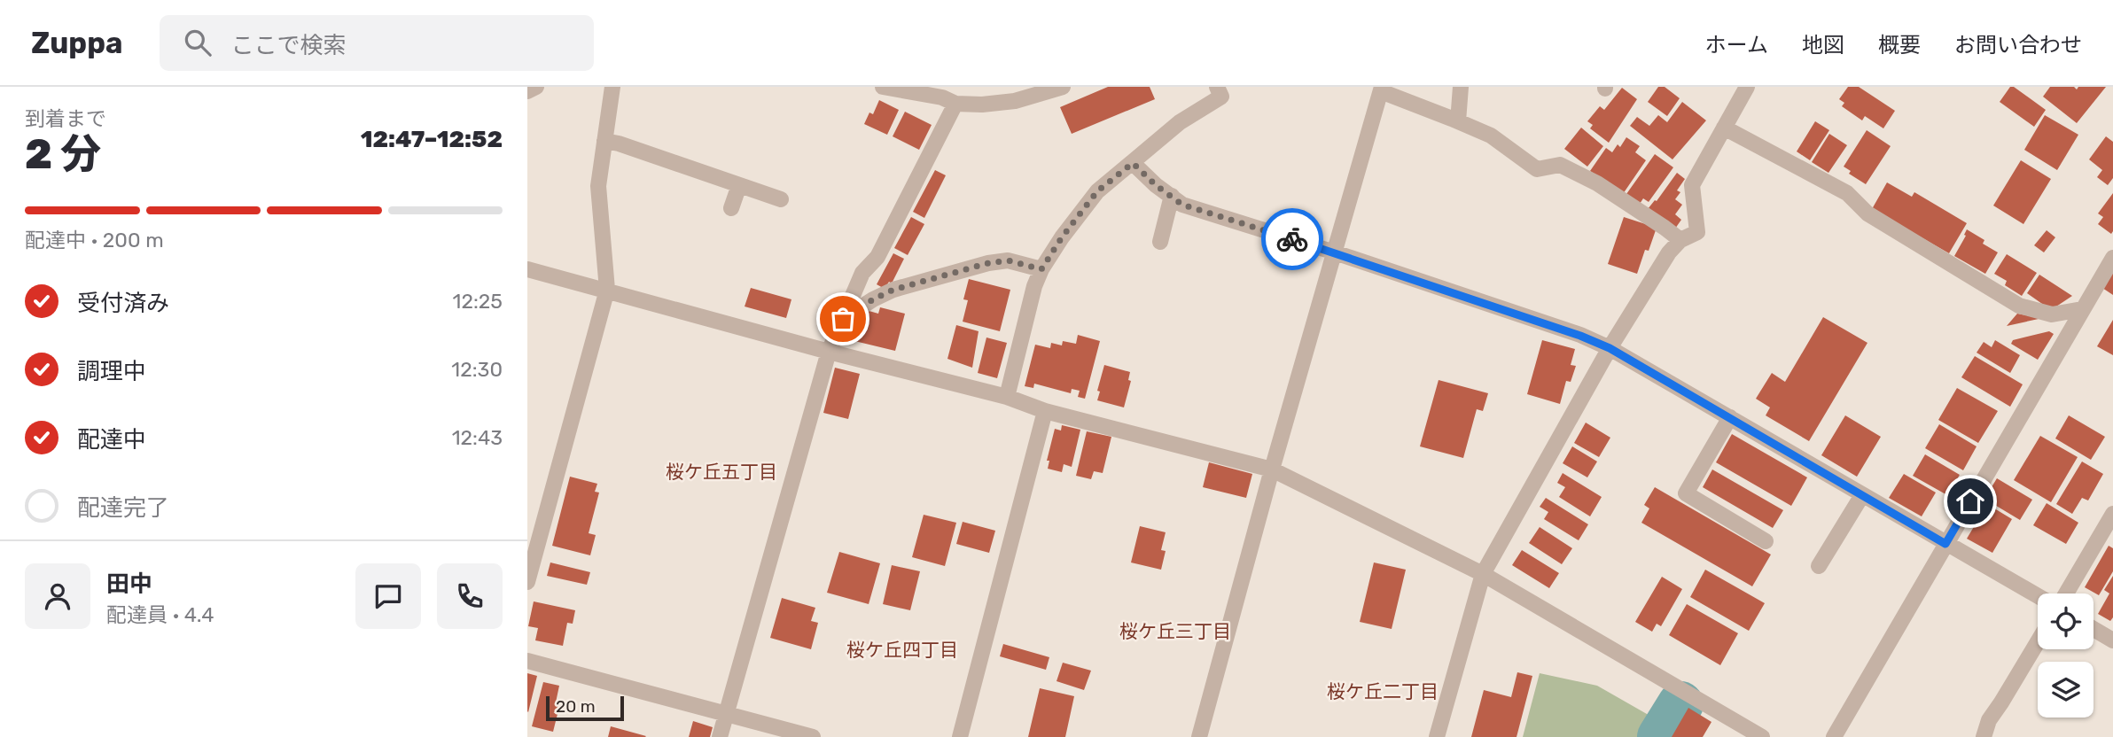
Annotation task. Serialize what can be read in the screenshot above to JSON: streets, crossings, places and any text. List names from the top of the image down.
{
  "districts": [
    "桜ケ丘五丁目",
    "桜ケ丘三丁目",
    "桜ケ丘四丁目",
    "桜ケ丘二丁目"
  ],
  "scale_bar": "20 m",
  "page": {
    "header": "Zuppa",
    "search": "ここで検索",
    "nav": [
      "ホーム",
      "地図",
      "概要",
      "お問い合わせ"
    ],
    "heading": ["2 分", "到着まで", "12:47–12:52"],
    "panel": ["田中", "配達員 · 4.4"],
    "bar": "配達中 · 200 m",
    "list": [
      ["受付済み", "12:25"],
      ["調理中", "12:30"],
      ["配達中", "12:43"],
      "配達完了"
    ],
    "scale": "20 m"
  }
}
